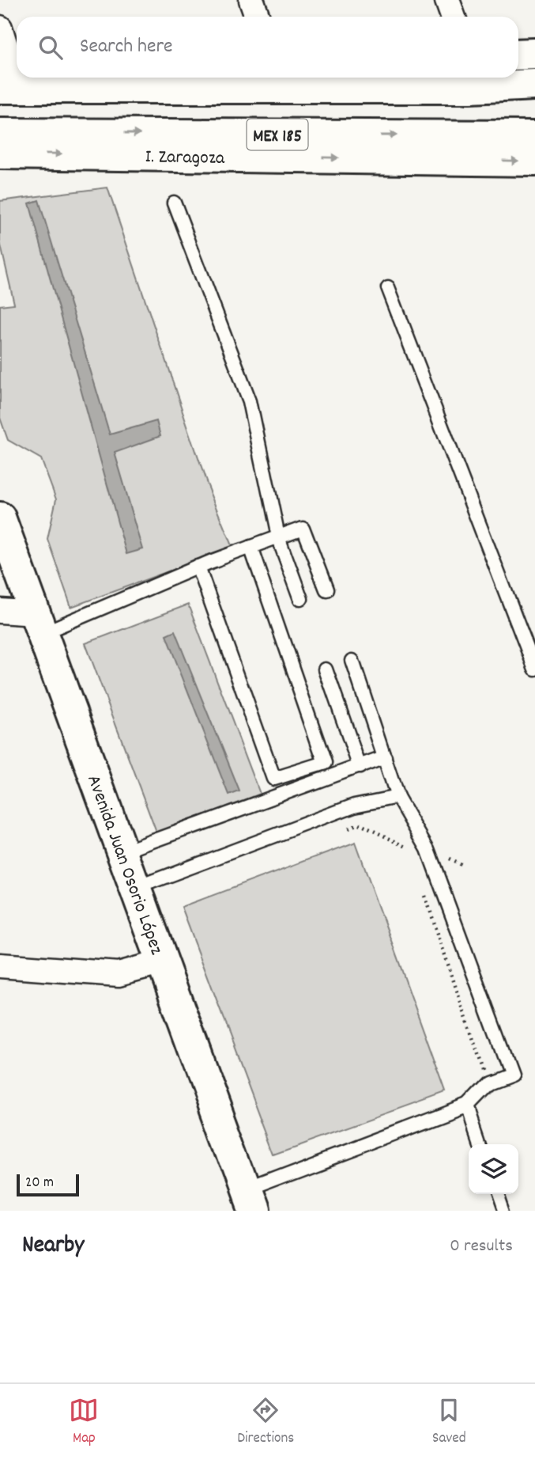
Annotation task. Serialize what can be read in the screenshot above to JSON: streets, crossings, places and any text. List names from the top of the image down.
{
  "streets": {
    "main road": ["MEX 185", "I. Zaragoza", "Avenida Juan Osorio López"]
  },
  "crossings": [
    ["MEX 185", "I. Zaragoza"]
  ],
  "scale_bar": "20 m",
  "page": {
    "search": "Search here",
    "scale": "20 m",
    "heading": ["Nearby", "0 results"],
    "nav": ["Map", "Directions", "Saved"]
  }
}
